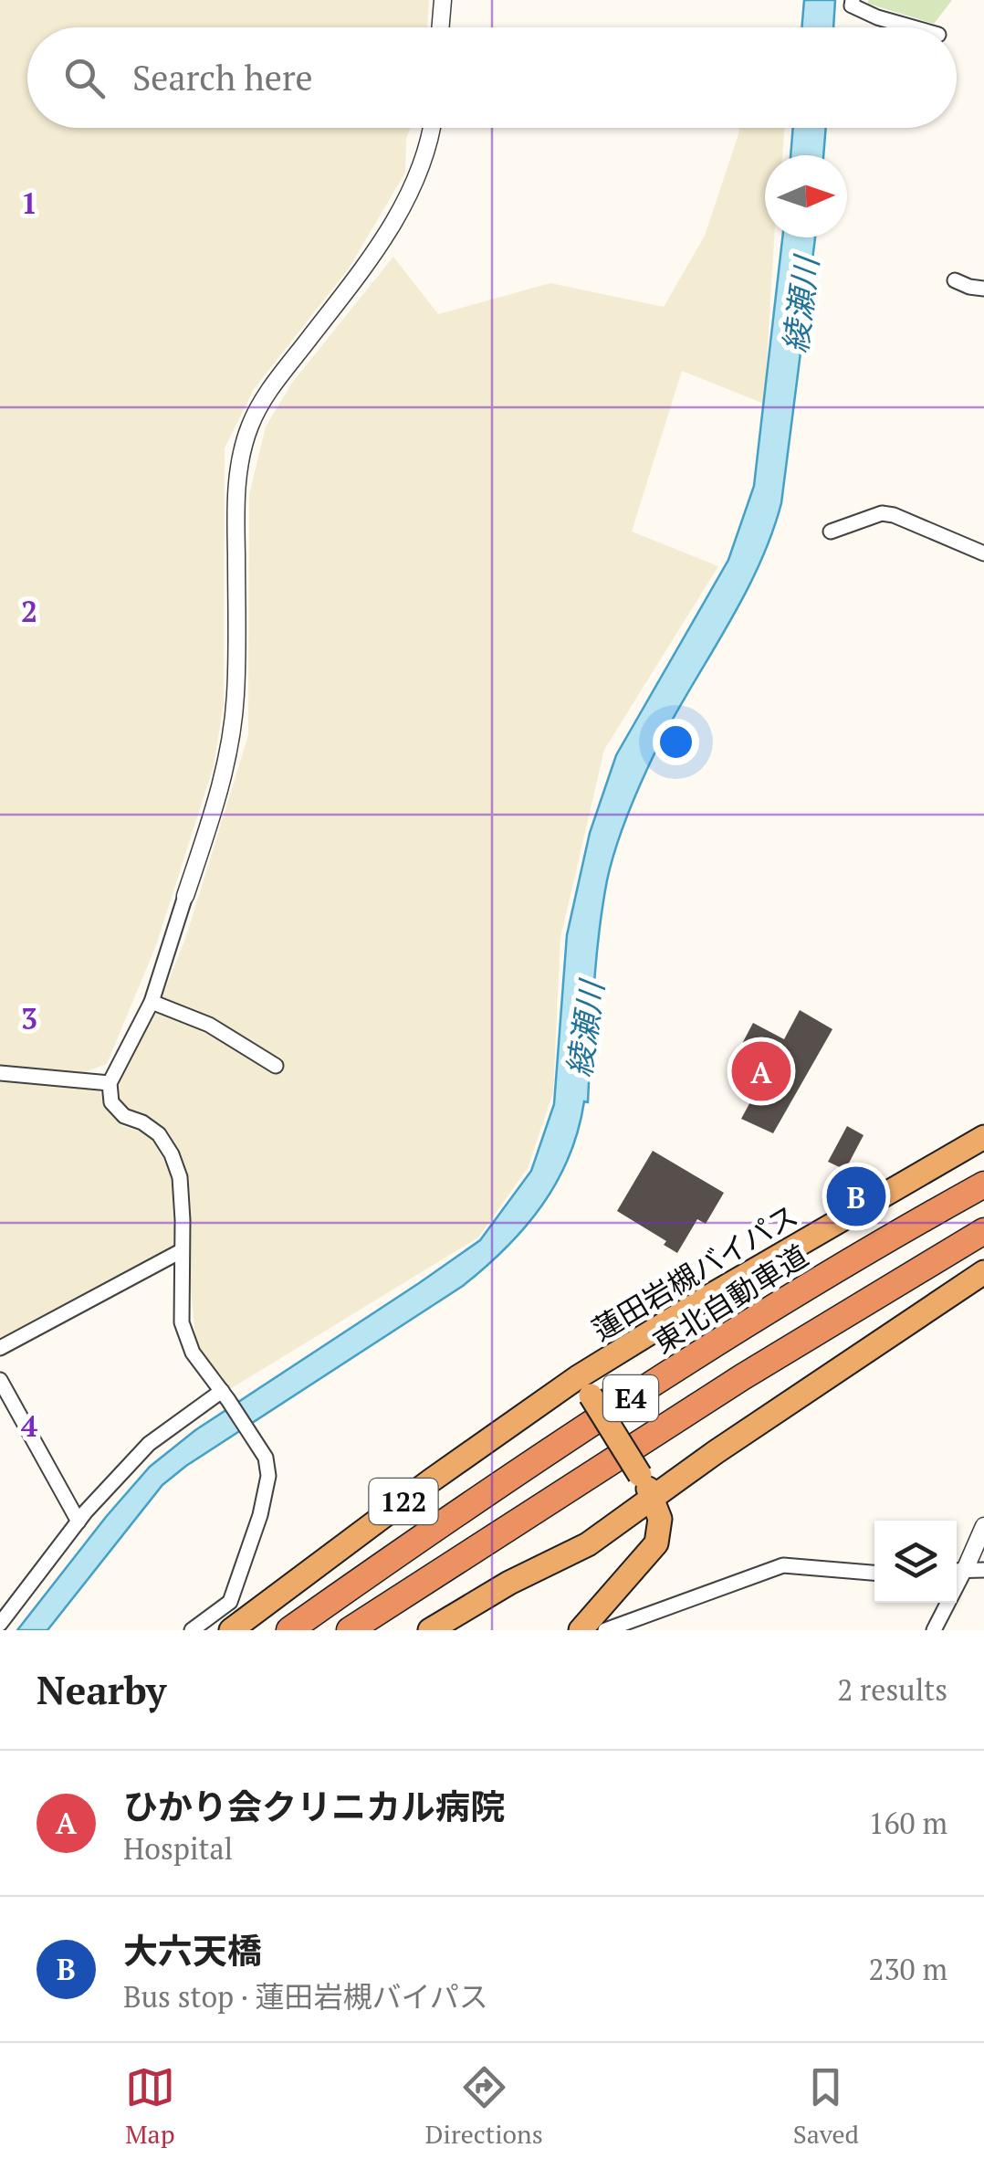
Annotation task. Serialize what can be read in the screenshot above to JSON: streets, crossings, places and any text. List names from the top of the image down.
{
  "streets": {
    "highway": [
      "蓮田岩槻バイパス",
      "東北自動車道",
      "E4",
      "122"
    ]
  },
  "water": ["綾瀬川"],
  "north": "right",
  "page": {
    "search": "Search here",
    "pins": ["A", "B"],
    "heading": ["Nearby", "2 results"],
    "list": [
      {
        "mark": "A",
        "name": "ひかり会クリニカル病院",
        "note": "Hospital",
        "value": "160 m"
      },
      {
        "mark": "B",
        "name": "大六天橋",
        "note": "Bus stop · 蓮田岩槻バイパス",
        "value": "230 m"
      }
    ],
    "nav": ["Map", "Directions", "Saved"]
  },
  "grid": {
    "rows": [
      "1",
      "2",
      "3",
      "4"
    ]
  }
}
